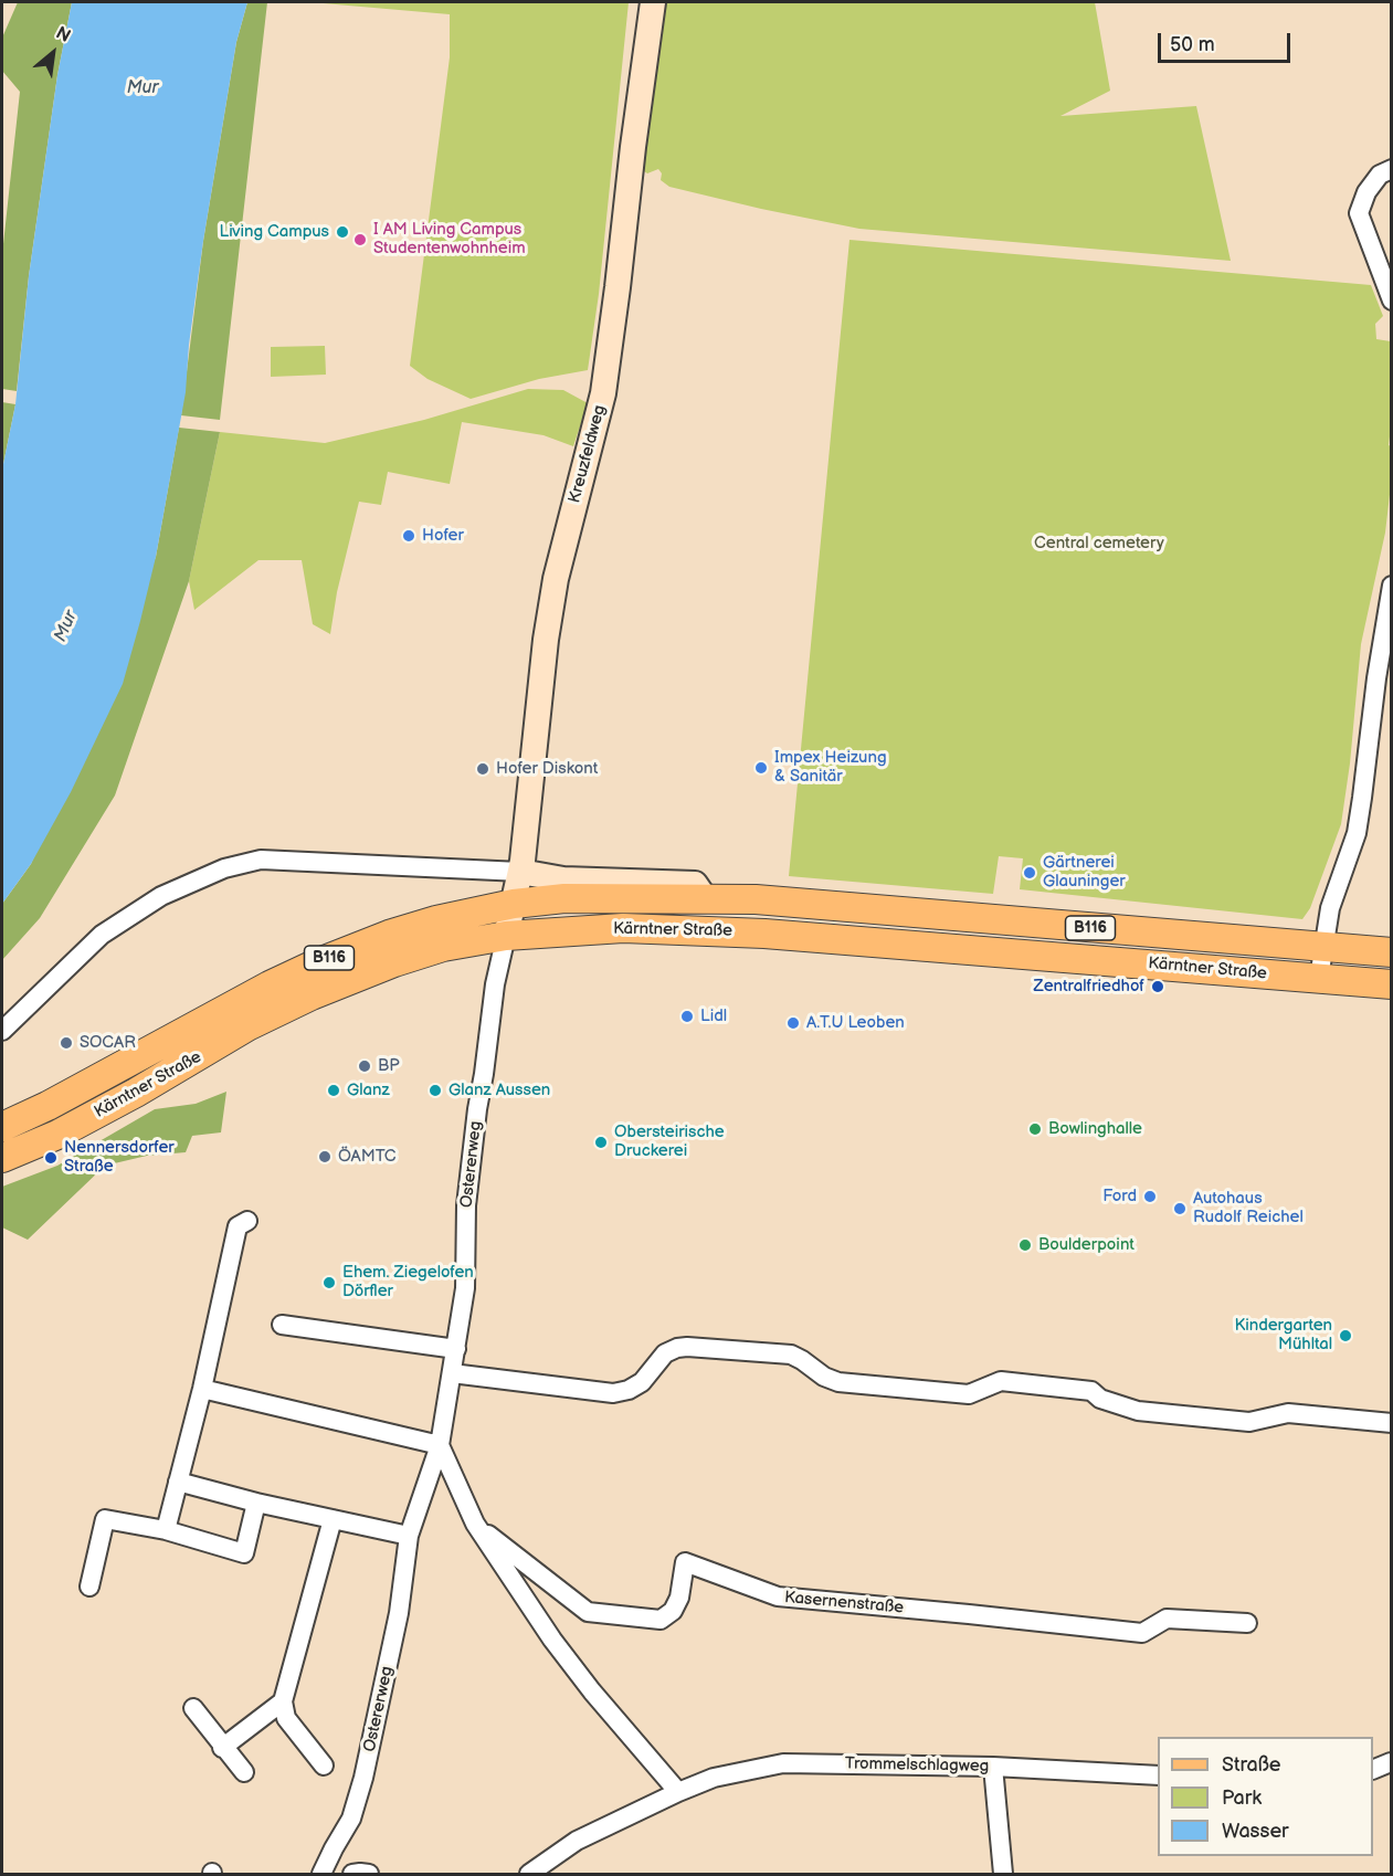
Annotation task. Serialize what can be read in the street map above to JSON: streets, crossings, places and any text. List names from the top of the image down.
{
  "streets": {
    "main road": [
      "Kreuzfeldweg",
      "B116",
      "Kärntner Straße",
      "Ostererweg"
    ],
    "street": ["Kasernenstraße", "Trommelschlagweg"]
  },
  "crossings": [
    ["Kreuzfeldweg", "Kärntner Straße"],
    ["Kreuzfeldweg", "Ostererweg"],
    ["Kärntner Straße", "Ostererweg"]
  ],
  "water": ["Mur"],
  "parks": ["Central cemetery"],
  "places": [
    "Living Campus",
    "I AM Living Campus Studentenwohnheim",
    "Hofer",
    "Impex Heizung & Sanitär",
    "Hofer Diskont",
    "Gärtnerei Glauninger",
    "Zentralfriedhof",
    "Lidl",
    "A.T.U Leoben",
    "SOCAR",
    "BP",
    "Glanz",
    "Glanz Aussen",
    "Bowlinghalle",
    "Obersteirische Druckerei",
    "ÖAMTC",
    "Nennersdorfer Straße",
    "Ford",
    "Autohaus Rudolf Reichel",
    "Boulderpoint",
    "Ehem. Ziegelofen Dörfler",
    "Kindergarten Mühltal"
  ],
  "legend": ["Straße", "Park", "Wasser"],
  "scale_bar": "50 m",
  "north": "top right"
}
